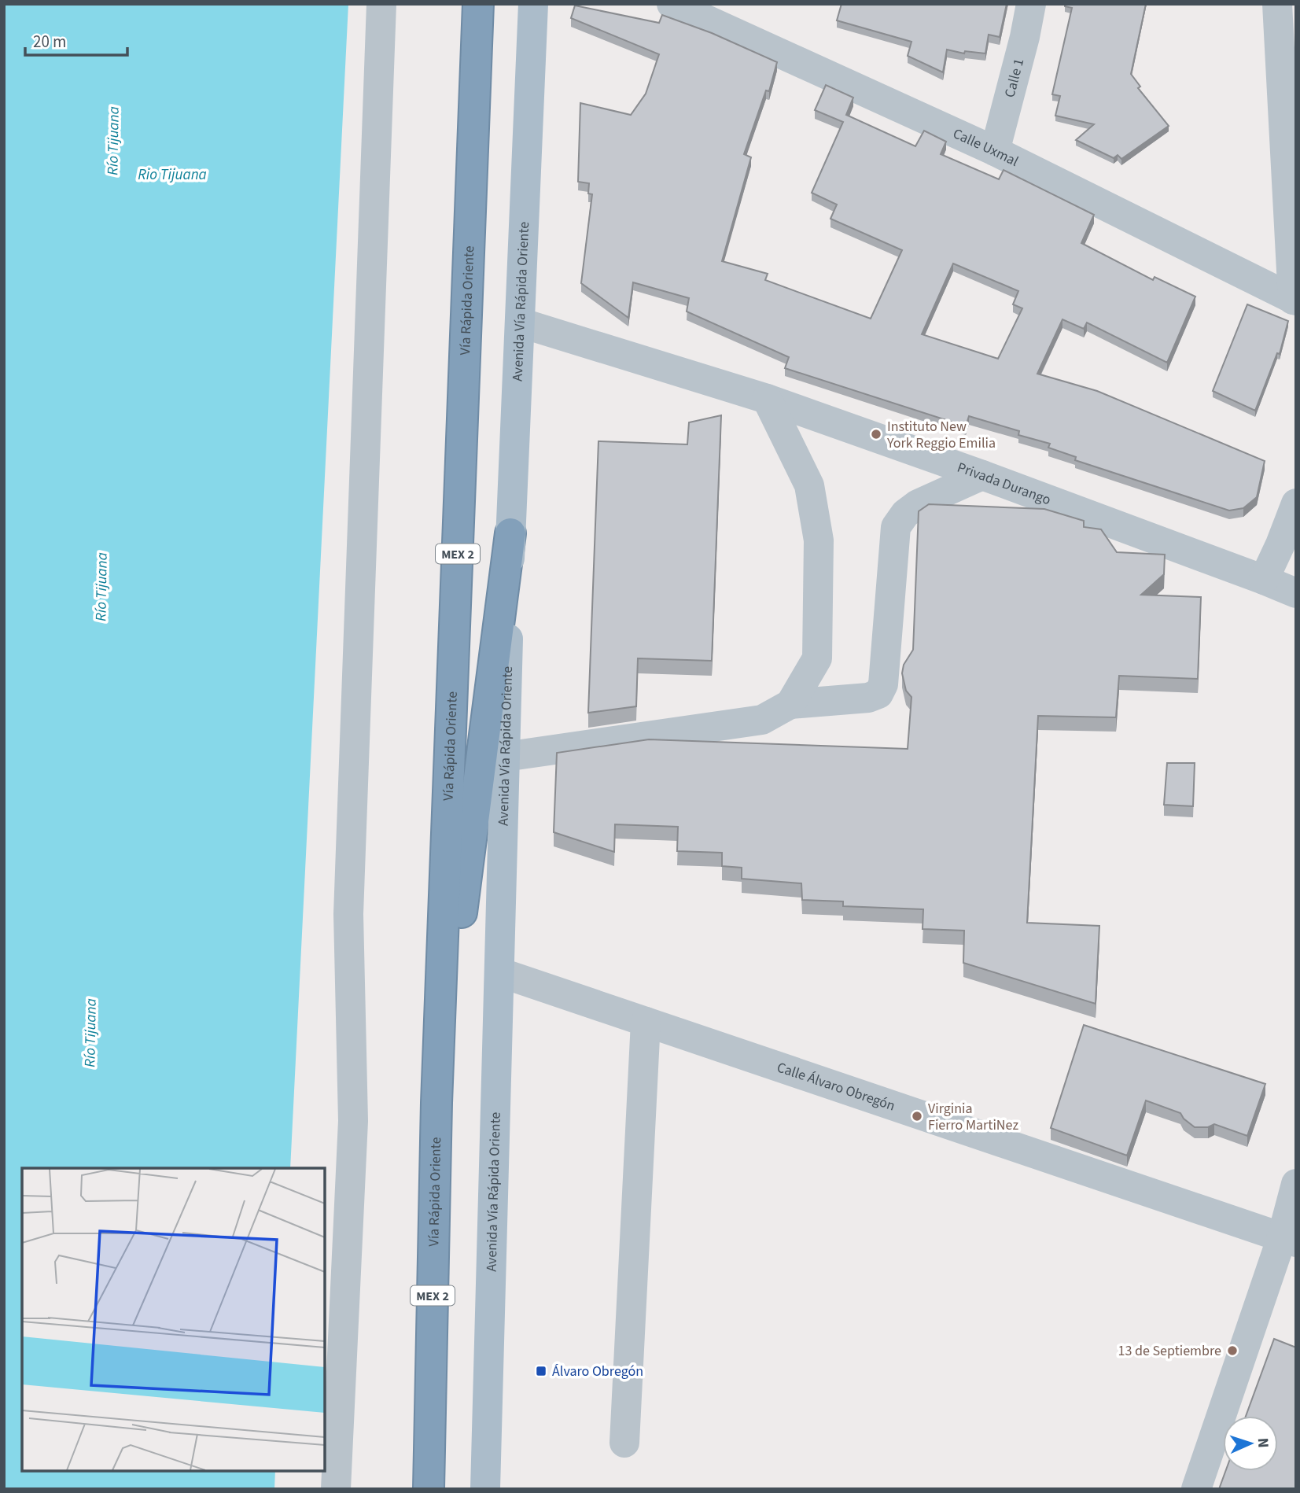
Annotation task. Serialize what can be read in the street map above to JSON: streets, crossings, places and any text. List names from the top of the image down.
{
  "streets": {
    "highway": ["Vía Rápida Oriente", "MEX 2"],
    "main road": ["Avenida Vía Rápida Oriente"],
    "street": [
      "Calle 1",
      "Calle Uxmal",
      "Privada Durango",
      "Calle Álvaro Obregón"
    ]
  },
  "crossings": [
    ["Calle 1", "Calle Uxmal"],
    ["Avenida Vía Rápida Oriente", "Privada Durango"],
    ["Avenida Vía Rápida Oriente", "Calle Álvaro Obregón"]
  ],
  "water": ["Río Tijuana", "Rio Tijuana"],
  "places": {
    "other": ["Instituto New York Reggio Emilia", "Virginia Fierro MartiNez", "13 de Septiembre"],
    "transit": ["Álvaro Obregón"]
  },
  "scale_bar": "20 m",
  "north": "right"
}
